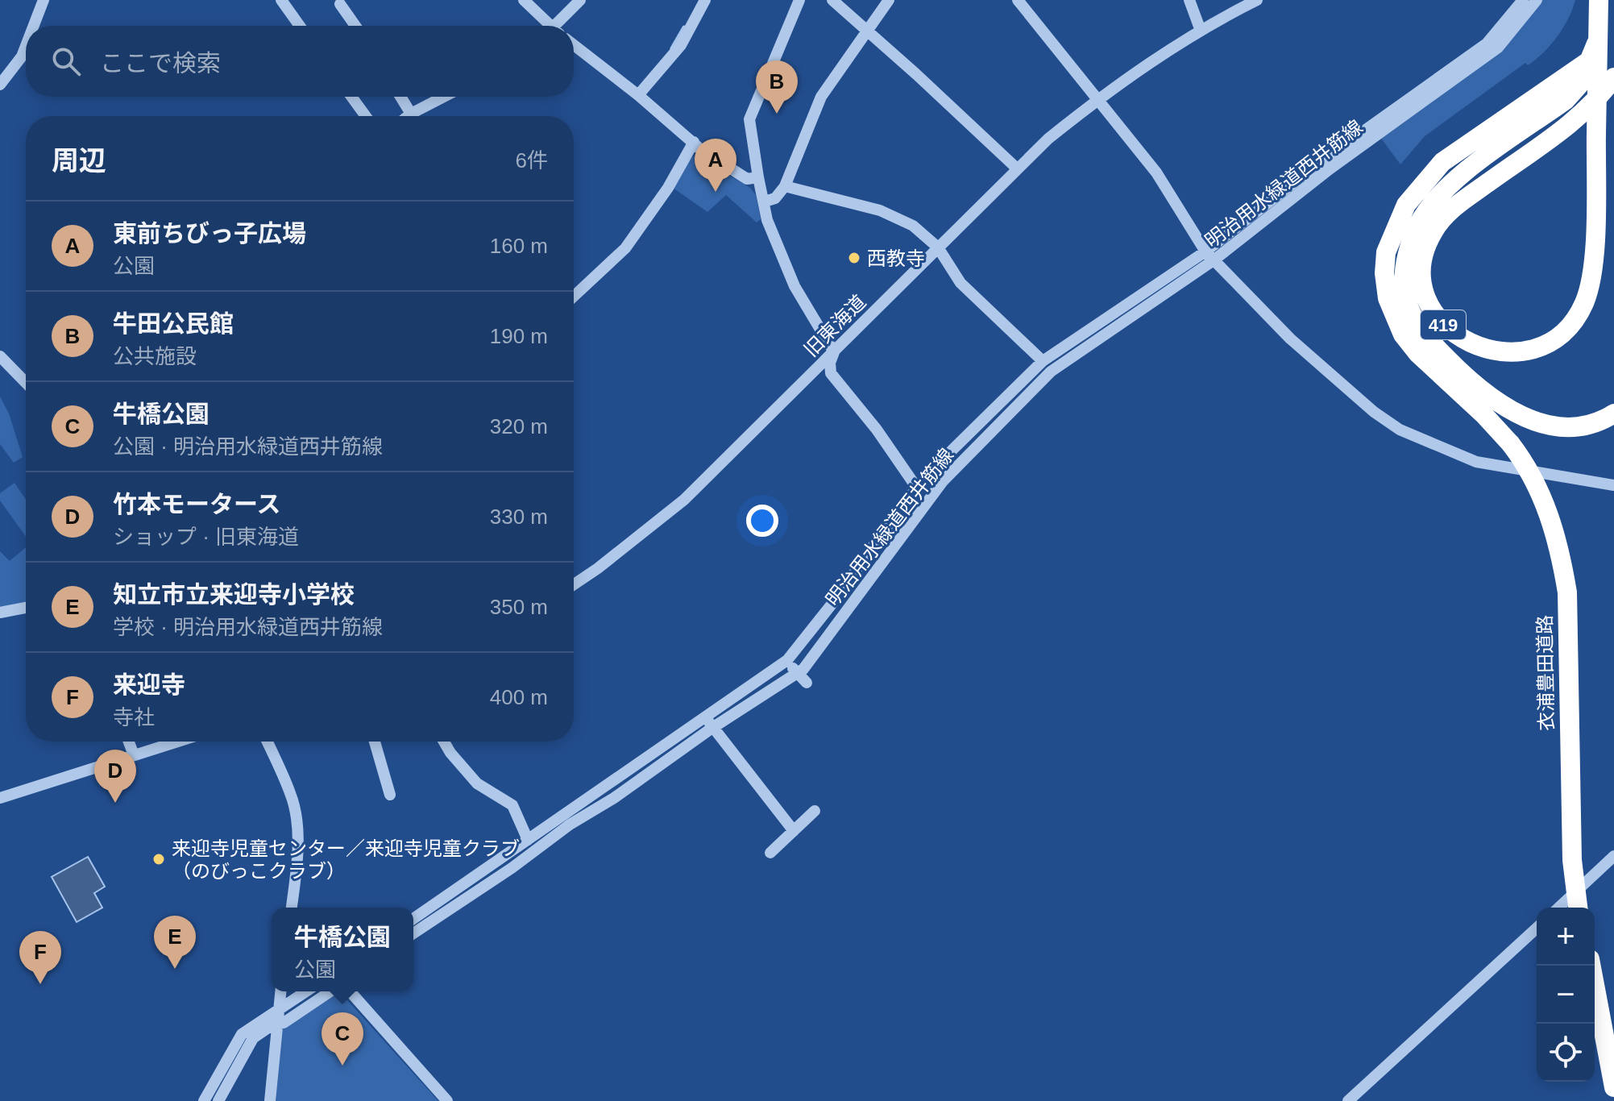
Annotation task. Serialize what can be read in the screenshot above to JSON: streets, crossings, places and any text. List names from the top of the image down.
{
  "streets": {
    "highway": ["419", "衣浦豊田道路"],
    "street": ["明治用水緑道西井筋線", "旧東海道"]
  },
  "crossings": [
    ["419", "衣浦豊田道路"]
  ],
  "places": ["西教寺", "来迎寺児童センター／来迎寺児童クラブ （のびっこクラブ）"],
  "page": {
    "search": "ここで検索",
    "pins": [
      "B",
      "A",
      "D",
      "E",
      "F",
      "C"
    ],
    "heading": ["周辺", "6件"],
    "list": [
      {
        "mark": "A",
        "name": "東前ちびっ子広場",
        "note": "公園",
        "value": "160 m"
      },
      {
        "mark": "B",
        "name": "牛田公民館",
        "note": "公共施設",
        "value": "190 m"
      },
      {
        "mark": "C",
        "name": "牛橋公園",
        "note": "公園 · 明治用水緑道西井筋線",
        "value": "320 m"
      },
      {
        "mark": "D",
        "name": "竹本モータース",
        "note": "ショップ · 旧東海道",
        "value": "330 m"
      },
      {
        "mark": "E",
        "name": "知立市立来迎寺小学校",
        "note": "学校 · 明治用水緑道西井筋線",
        "value": "350 m"
      },
      {
        "mark": "F",
        "name": "来迎寺",
        "note": "寺社",
        "value": "400 m"
      }
    ],
    "map_buttons": ["+", "−"],
    "popup": ["牛橋公園", "公園"]
  }
}
